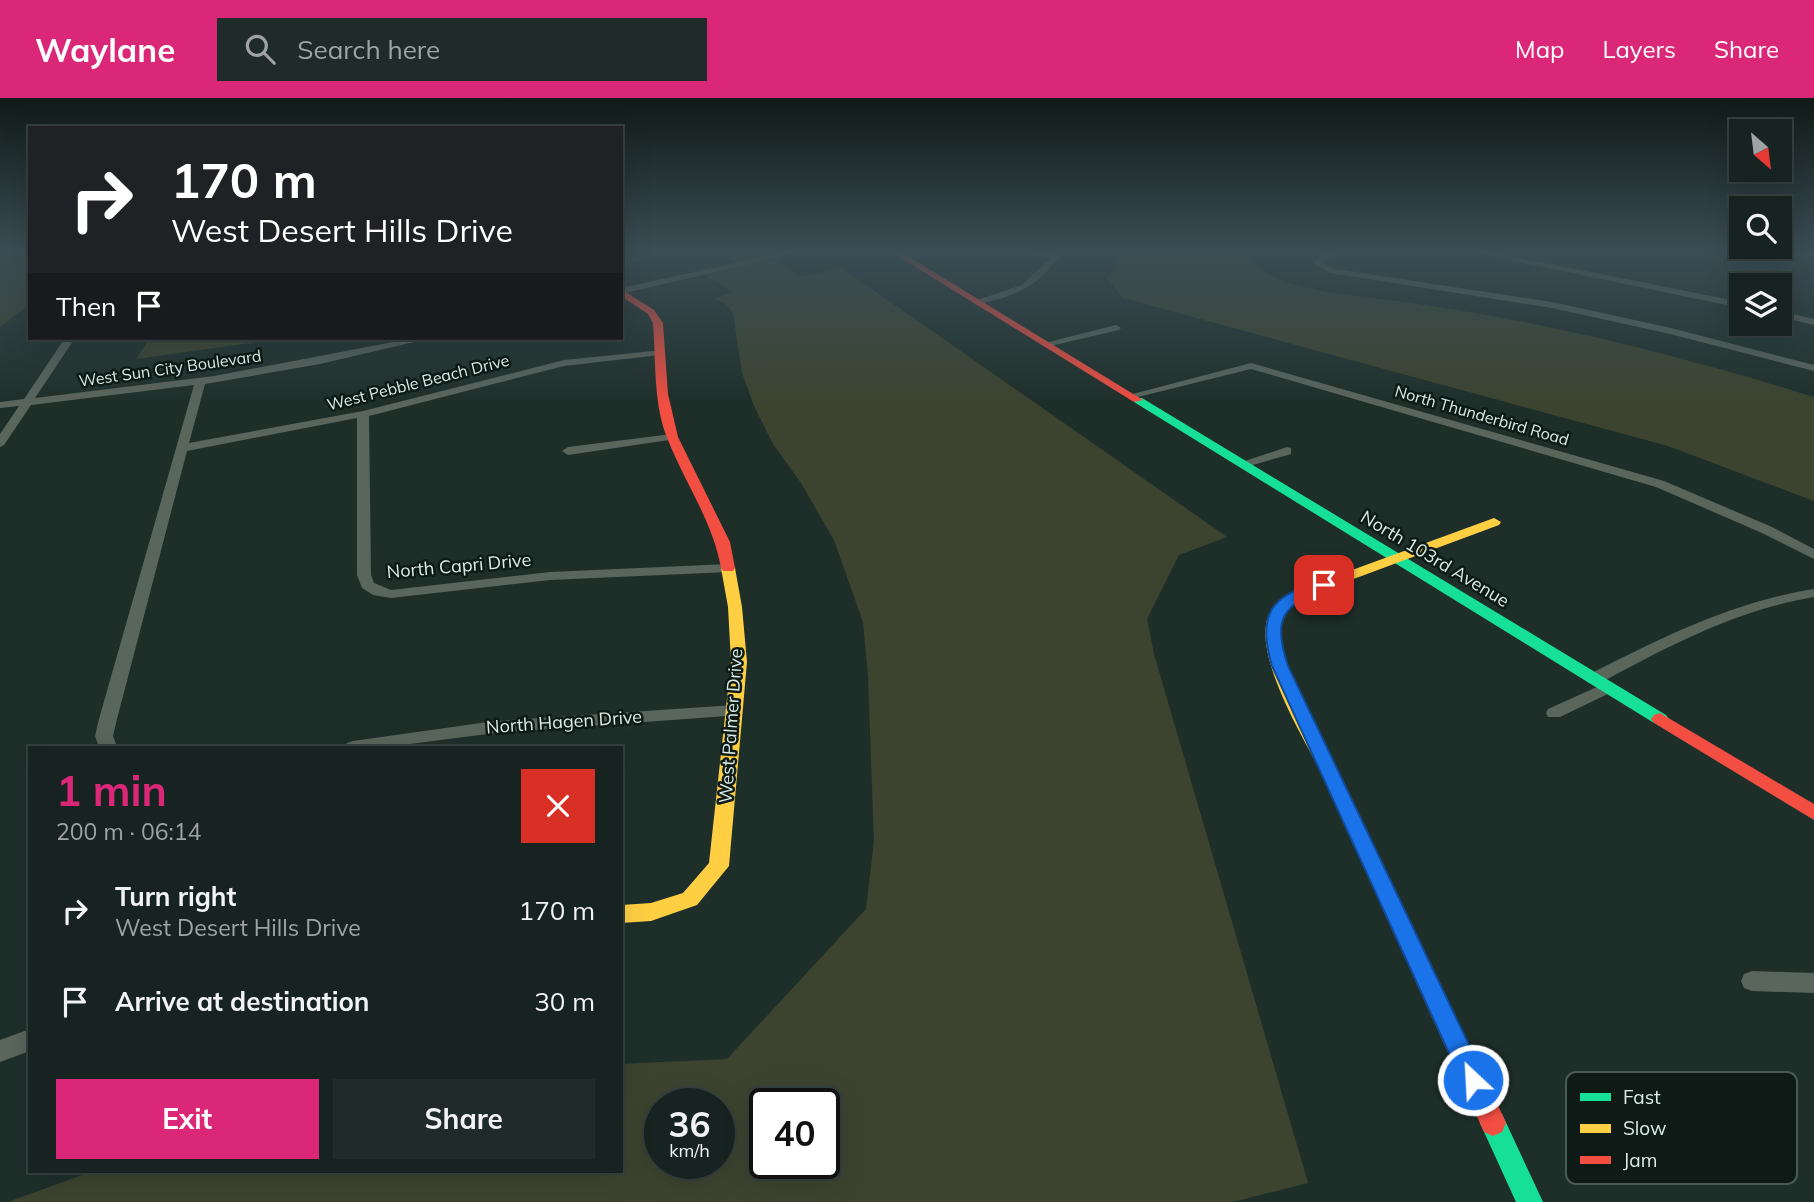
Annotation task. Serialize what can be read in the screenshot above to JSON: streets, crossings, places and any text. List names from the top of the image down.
{
  "streets": {
    "street": [
      "West Sun City Boulevard",
      "West Pebble Beach Drive",
      "North Thunderbird Road",
      "North 103rd Avenue",
      "North Capri Drive",
      "North Hagen Drive",
      "West Palmer Drive"
    ]
  },
  "crossings": [
    ["West Pebble Beach Drive", "North Capri Drive"],
    ["West Pebble Beach Drive", "West Palmer Drive"],
    ["North Thunderbird Road", "North 103rd Avenue"],
    ["North Capri Drive", "West Palmer Drive"],
    ["North Hagen Drive", "West Palmer Drive"]
  ],
  "legend": ["Fast", "Slow", "Jam"],
  "north": "bottom right",
  "page": {
    "header": "Waylane",
    "search": "Search here",
    "nav": ["Map", "Layers", "Share"],
    "turn": ["170 m", "West Desert Hills Drive"],
    "then": "Then",
    "heading": ["1 min", "200 m · 06:14"],
    "list": [
      {
        "name": "Turn right",
        "note": "West Desert Hills Drive",
        "value": "170 m"
      },
      {
        "name": "Arrive at destination",
        "value": "30 m"
      }
    ],
    "buttons": ["Exit", "Share"],
    "speed": "36 km/h",
    "limit": "40"
  }
}
